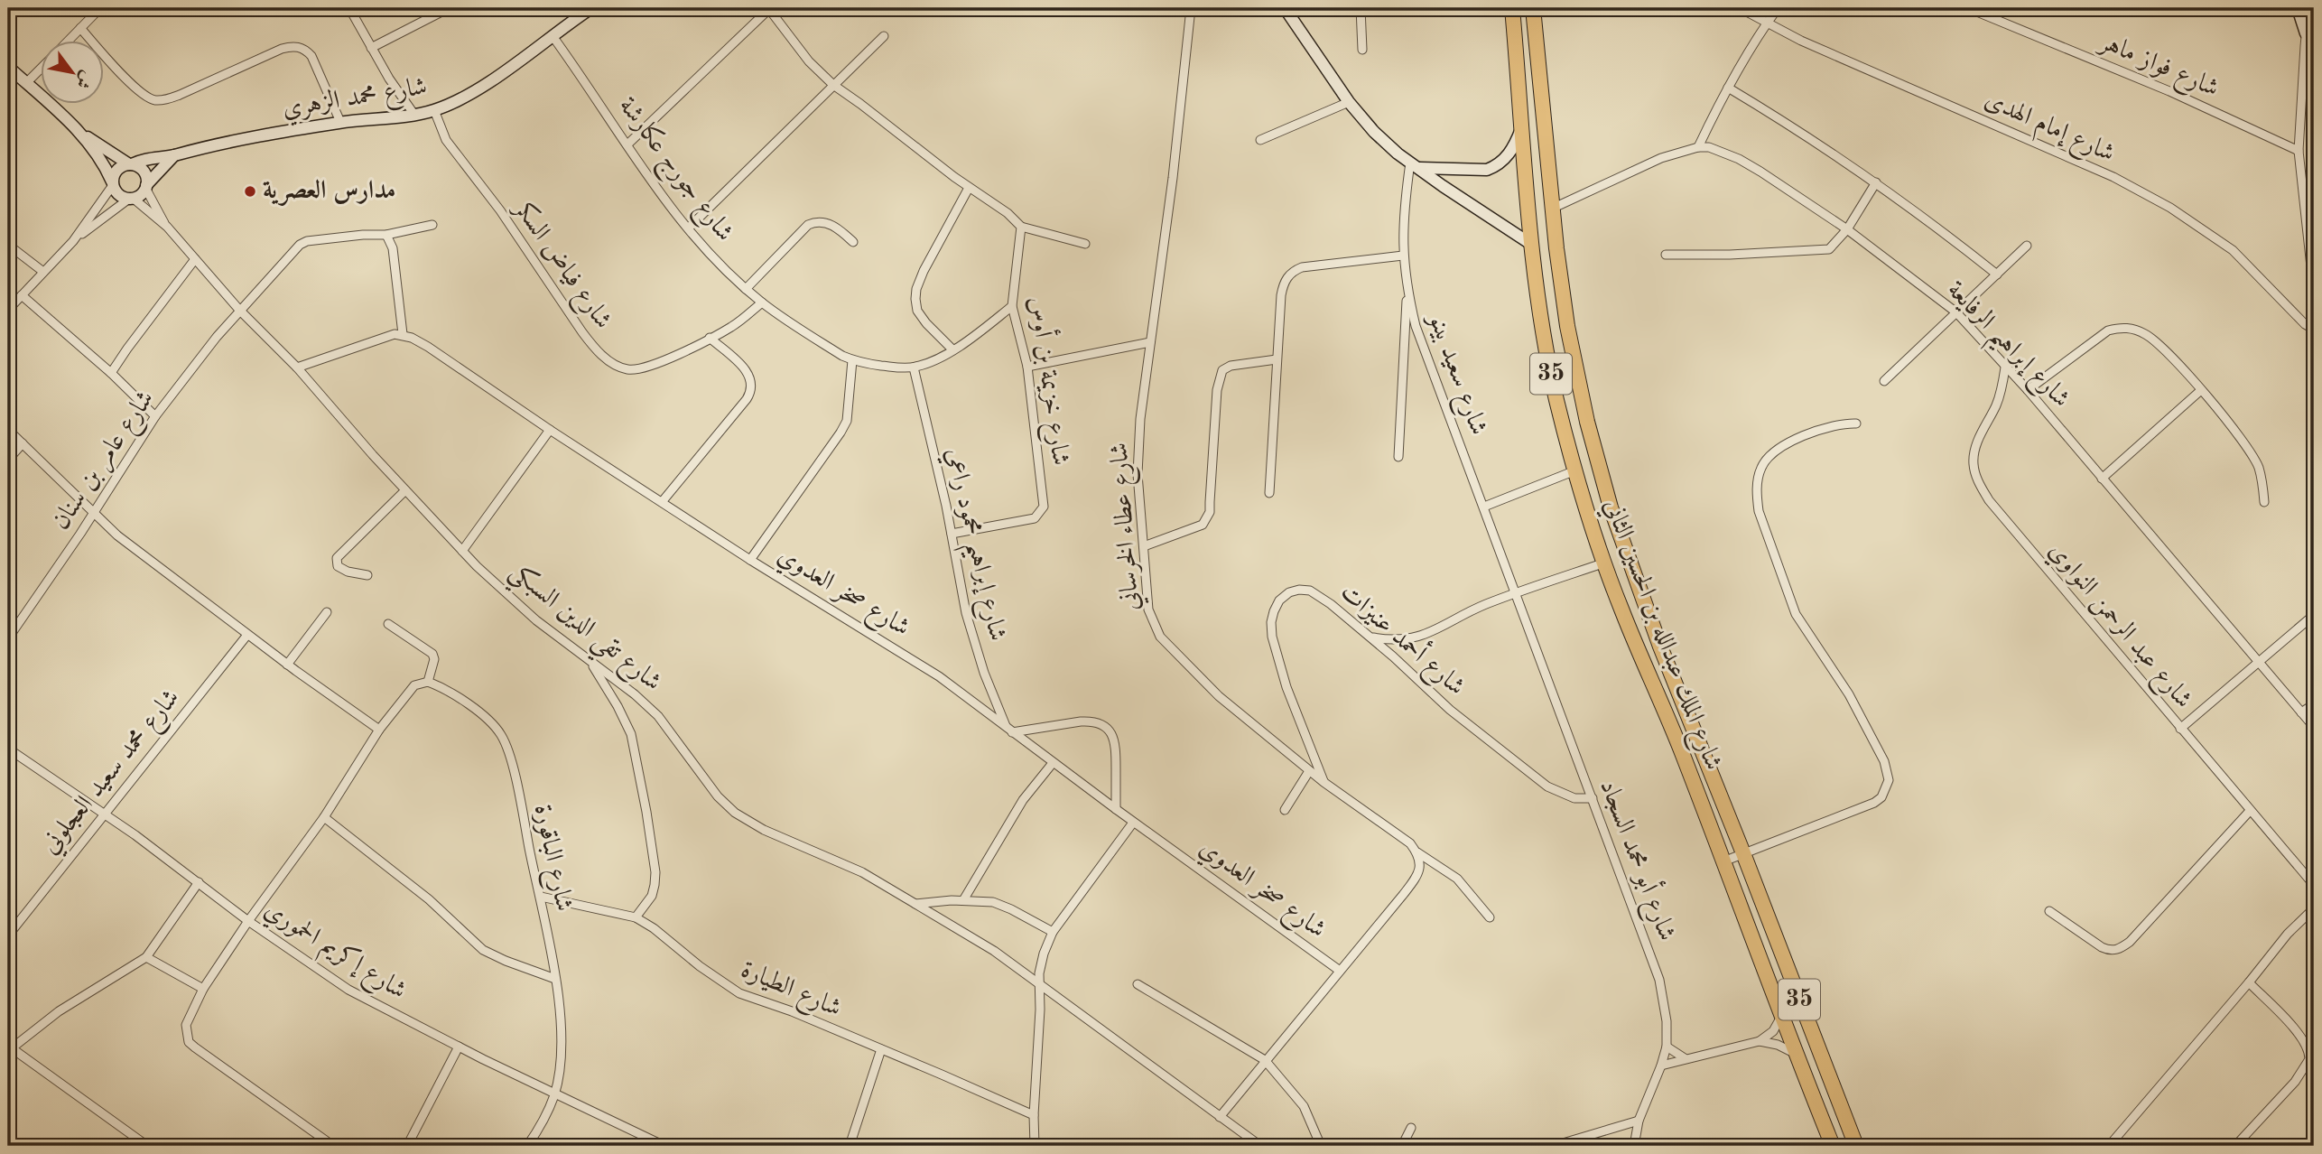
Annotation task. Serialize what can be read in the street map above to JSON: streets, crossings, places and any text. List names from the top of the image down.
{
  "streets": {
    "highway": ["35", "شارع الملك عبدالله بن الحسين الثاني"],
    "street": [
      "شارع فواز ماهر",
      "شارع محمد الزهري",
      "شارع إمام الهدى",
      "شارع جورج عكارشة",
      "شارع فياض السكر",
      "شارع إبراهيم الرفايعة",
      "شارع سعيد بينو",
      "شارع خزيمة بن أوس",
      "شارع عامر بن سنان",
      "شارع عطاء الخرساني",
      "شارع إبراهيم محمود راعي",
      "شارع صخر العدوي",
      "شارع عبد الرحمن النواوي",
      "شارع تقي الدين السبكي",
      "شارع أحمد عنيزات",
      "شارع محمد سعيد العجلوني",
      "شارع الباقورة",
      "شارع أبو محمد السجاد",
      "شارع إكريم الحموري",
      "شارع الطيارة"
    ]
  },
  "crossings": [
    ["شارع محمد الزهري", "شارع جورج عكارشة"],
    ["شارع محمد الزهري", "شارع فياض السكر"],
    ["شارع محمد الزهري", "شارع تقي الدين السبكي"],
    ["شارع جورج عكارشة", "شارع فياض السكر"],
    ["شارع جورج عكارشة", "شارع خزيمة بن أوس"],
    ["شارع جورج عكارشة", "شارع إبراهيم محمود راعي"],
    ["شارع إبراهيم الرفايعة", "شارع عبد الرحمن النواوي"],
    ["شارع سعيد بينو", "شارع أبو محمد السجاد"],
    ["شارع خزيمة بن أوس", "شارع إبراهيم محمود راعي"],
    ["شارع عامر بن سنان", "شارع تقي الدين السبكي"],
    ["شارع عطاء الخرساني", "شارع أحمد عنيزات"],
    ["شارع إبراهيم محمود راعي", "شارع صخر العدوي"],
    ["شارع أحمد عنيزات", "شارع أبو محمد السجاد"],
    ["شارع محمد سعيد العجلوني", "شارع إكريم الحموري"],
    ["شارع الباقورة", "شارع إكريم الحموري"],
    ["شارع الباقورة", "شارع الطيارة"]
  ],
  "places": ["مدارس العصرية"],
  "north": "bottom right"
}
